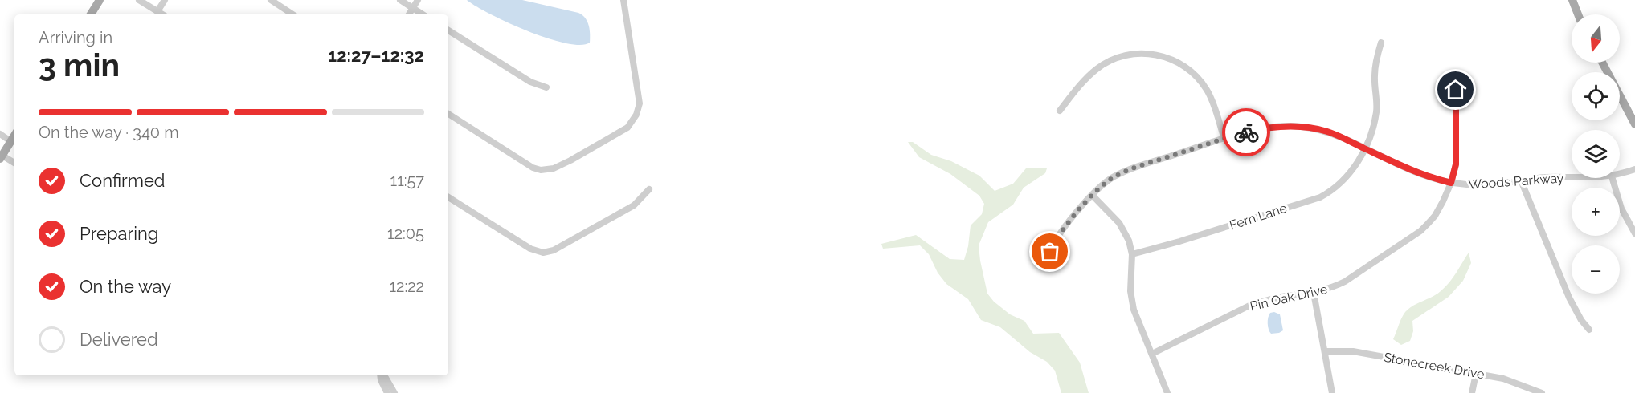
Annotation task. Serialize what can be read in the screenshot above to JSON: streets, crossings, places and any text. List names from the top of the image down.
{
  "streets": {
    "street": [
      "Woods Parkway",
      "Fern Lane",
      "Pin Oak Drive",
      "Stonecreek Drive"
    ]
  },
  "crossings": [
    ["Woods Parkway", "Fern Lane"],
    ["Woods Parkway", "Pin Oak Drive"]
  ],
  "north": "bottom",
  "page": {
    "map_buttons": ["+", "−"],
    "heading": ["3 min", "Arriving in", "12:27–12:32"],
    "bar": "On the way · 340 m",
    "list": [
      ["Confirmed", "11:57"],
      ["Preparing", "12:05"],
      ["On the way", "12:22"],
      "Delivered"
    ]
  }
}
